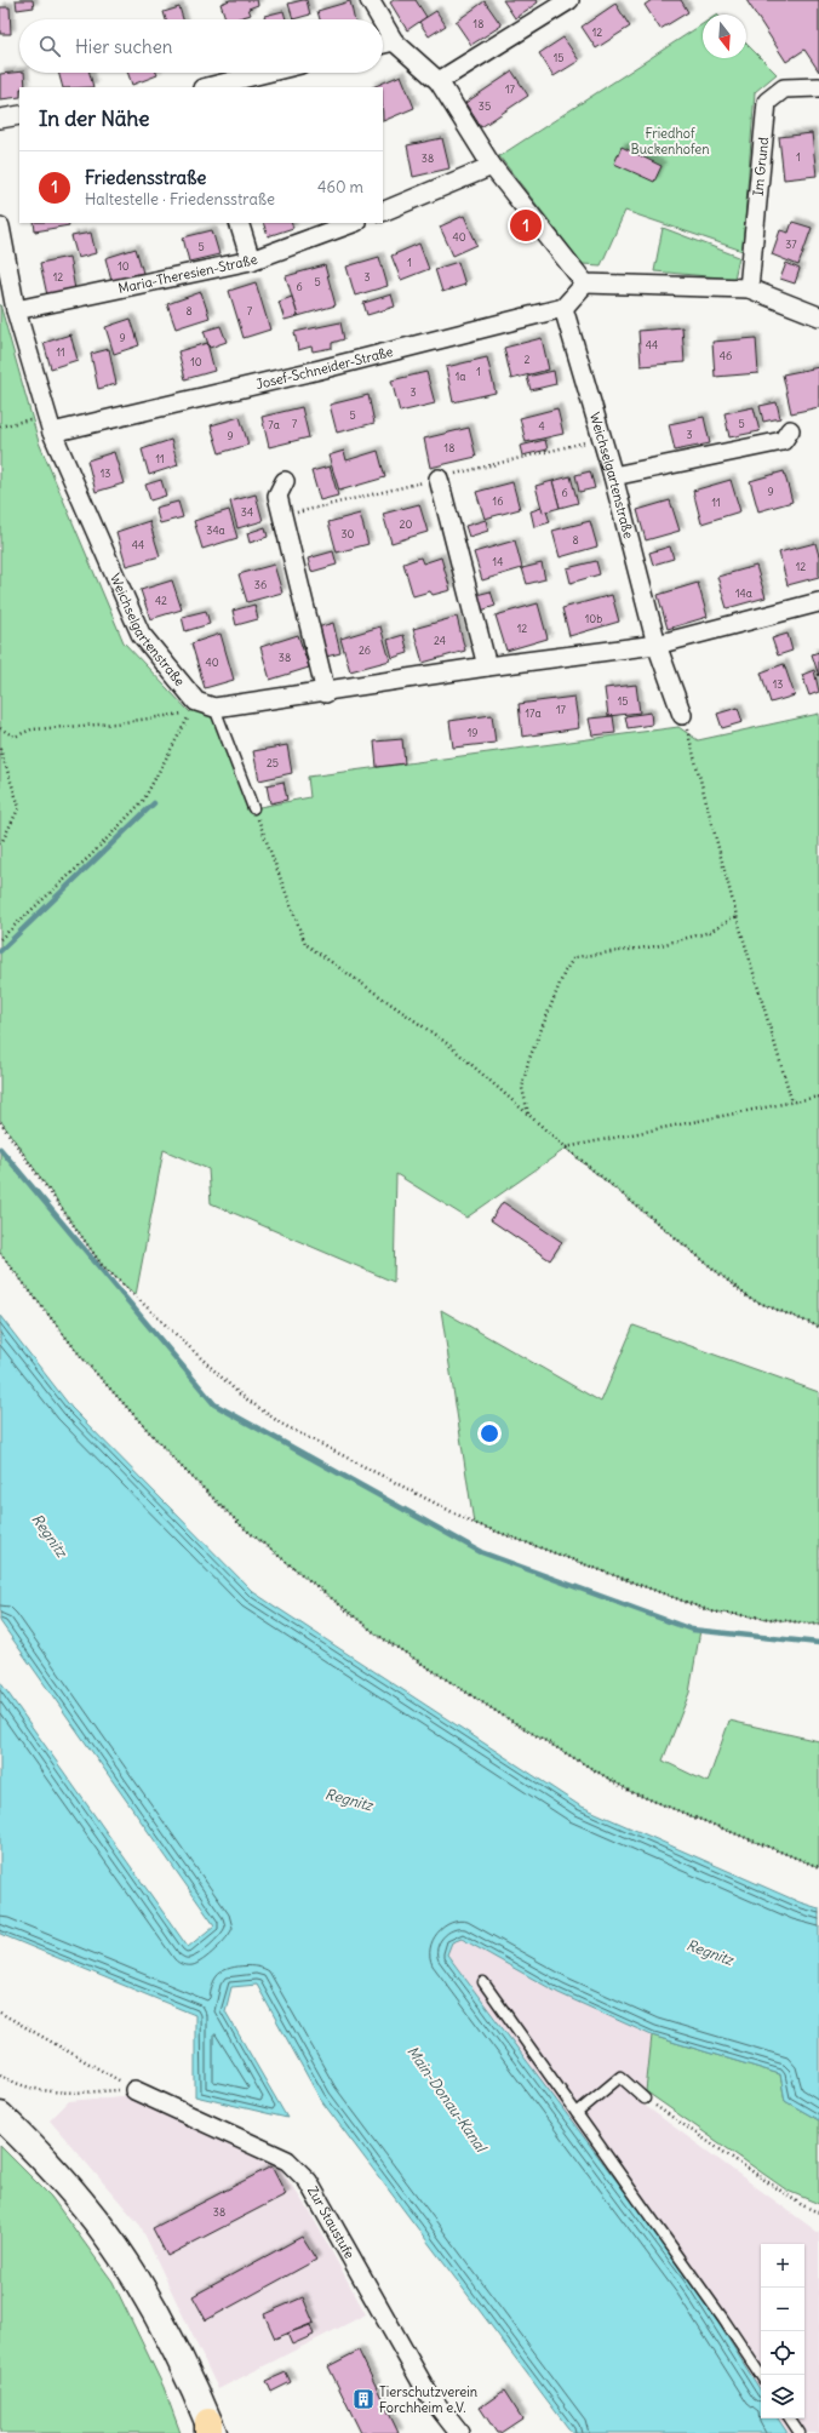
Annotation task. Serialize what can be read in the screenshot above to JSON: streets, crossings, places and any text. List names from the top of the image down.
{
  "streets": {
    "street": [
      "Im Grund",
      "Maria-Theresien-Straße",
      "Josef-Schneider-Straße",
      "Weichselgartenstraße",
      "Zur Staustufe"
    ]
  },
  "crossings": [
    ["Maria-Theresien-Straße", "Weichselgartenstraße"],
    ["Josef-Schneider-Straße", "Weichselgartenstraße"]
  ],
  "water": ["Regnitz", "Main-Donau-Kanal"],
  "parks": ["Friedhof Buckenhofen"],
  "places": {
    "building": ["Tierschutzverein Forchheim e.V."]
  },
  "house_numbers": [
    "18",
    "12",
    "15",
    "17",
    "35",
    "1",
    "38",
    "40",
    "37",
    "5",
    "1",
    "10",
    "12",
    "3",
    "5",
    "6",
    "8",
    "7",
    "9",
    "44",
    "11",
    "46",
    "2",
    "10",
    "1",
    "1a",
    "3",
    "5",
    "7",
    "5",
    "7a",
    "4",
    "3",
    "9",
    "18",
    "11",
    "13",
    "9",
    "6",
    "16",
    "11",
    "34",
    "20",
    "34a",
    "30",
    "8",
    "44",
    "14",
    "12",
    "36",
    "14a",
    "42",
    "10b",
    "12",
    "24",
    "26",
    "38",
    "40",
    "13",
    "15",
    "17",
    "17a",
    "19",
    "25",
    "38"
  ],
  "north": "bottom",
  "page": {
    "search": "Hier suchen",
    "heading": "In der Nähe",
    "list": [
      {
        "mark": "1",
        "name": "Friedensstraße",
        "note": "Haltestelle · Friedensstraße",
        "value": "460 m"
      }
    ],
    "pins": "1",
    "map_buttons": ["+", "−"]
  }
}
